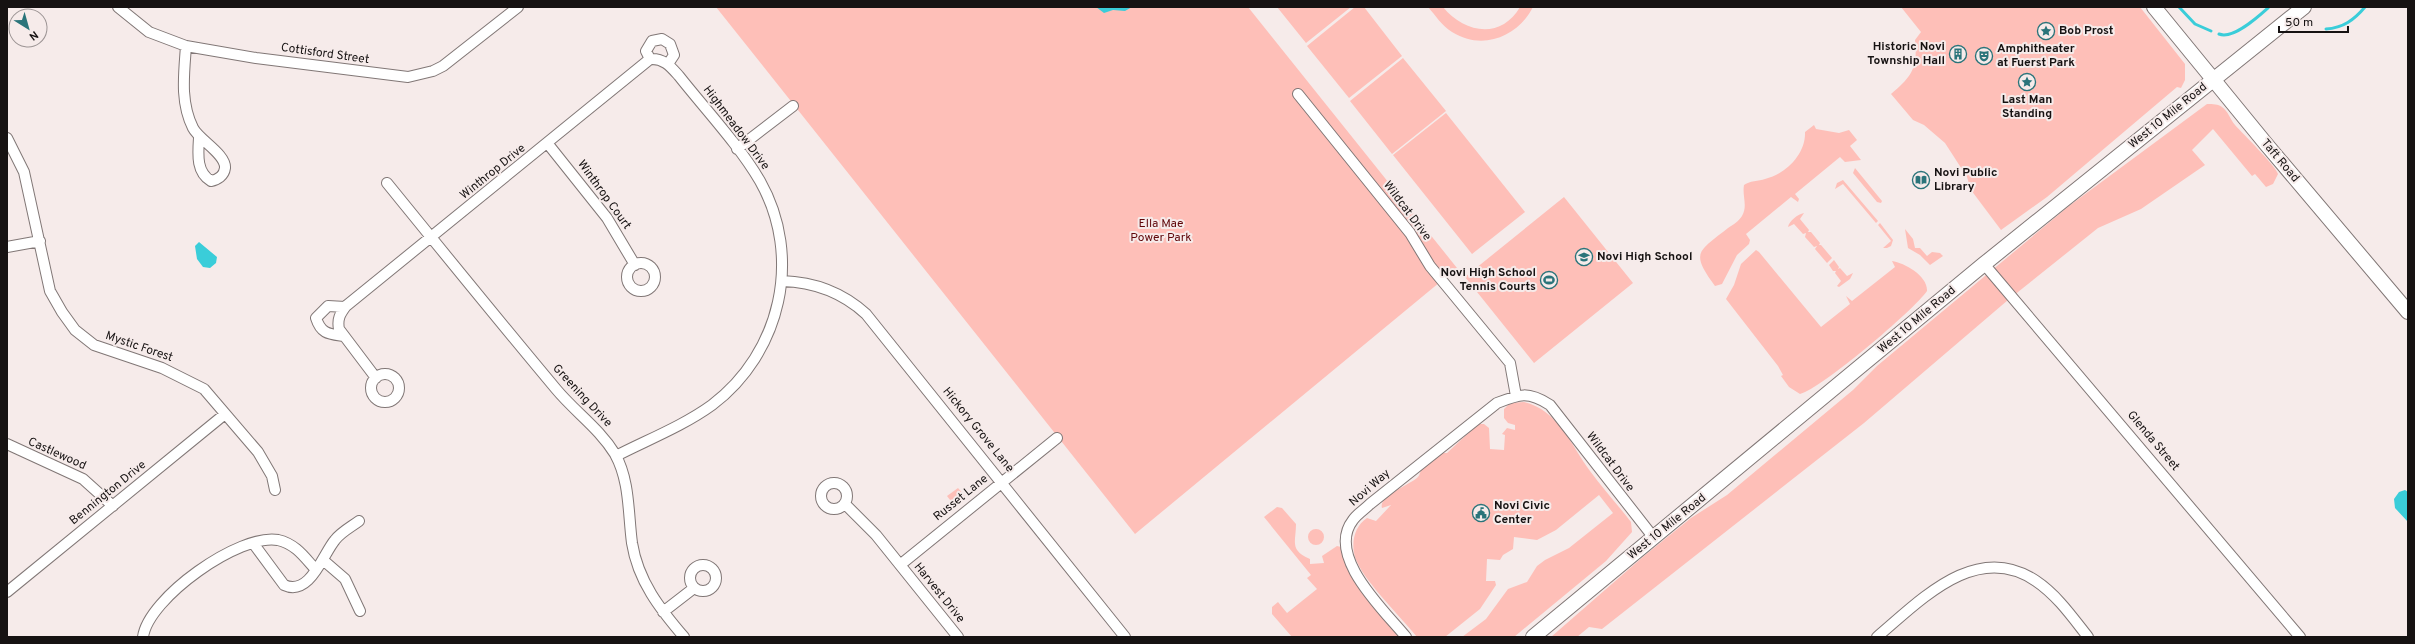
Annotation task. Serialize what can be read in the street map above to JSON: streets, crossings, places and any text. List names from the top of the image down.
{
  "streets": {
    "main road": ["West 10 Mile Road", "Taft Road"],
    "street": [
      "Cottisford Street",
      "Highmeadow Drive",
      "Winthrop Drive",
      "Winthrop Court",
      "Wildcat Drive",
      "Mystic Forest",
      "Greening Drive",
      "Hickory Grove Lane",
      "Glenda Street",
      "Castlewood",
      "Novi Way",
      "Bennington Drive",
      "Russet Lane",
      "Harvest Drive"
    ]
  },
  "crossings": [
    ["West 10 Mile Road", "Taft Road"],
    ["West 10 Mile Road", "Wildcat Drive"],
    ["West 10 Mile Road", "Glenda Street"],
    ["Highmeadow Drive", "Winthrop Drive"],
    ["Highmeadow Drive", "Greening Drive"],
    ["Highmeadow Drive", "Hickory Grove Lane"],
    ["Winthrop Drive", "Winthrop Court"],
    ["Winthrop Drive", "Greening Drive"],
    ["Wildcat Drive", "Novi Way"],
    ["Mystic Forest", "Bennington Drive"],
    ["Hickory Grove Lane", "Russet Lane"],
    ["Castlewood", "Bennington Drive"],
    ["Russet Lane", "Harvest Drive"]
  ],
  "parks": ["Ella Mae Power Park"],
  "places": {
    "place": ["Bob Prost", "Last Man Standing"],
    "building": ["Historic Novi Township Hall"],
    "theatre": ["Amphitheater at Fuerst Park"],
    "library": ["Novi Public Library"],
    "school or university": ["Novi High School"],
    "sports": ["Novi High School Tennis Courts"],
    "public building": ["Novi Civic Center"]
  },
  "scale_bar": "50 m",
  "north": "bottom right"
}
